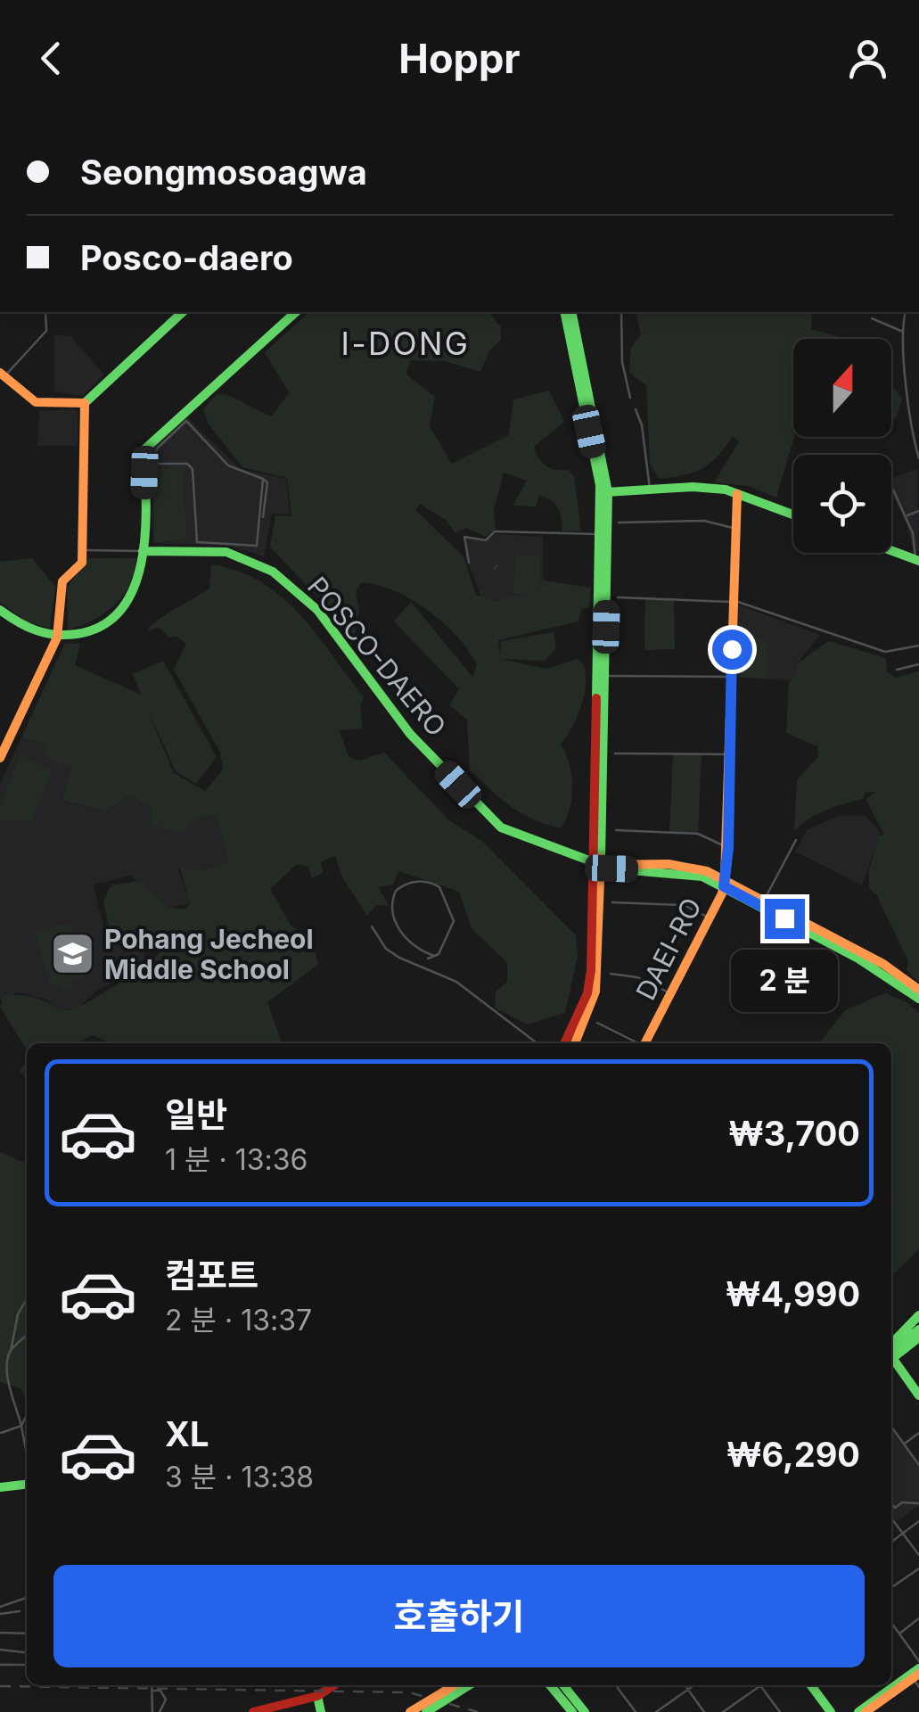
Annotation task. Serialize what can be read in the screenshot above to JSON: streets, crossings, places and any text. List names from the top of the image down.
{
  "streets": {
    "main road": ["POSCO-DAERO", "DAEI-RO"]
  },
  "crossings": [
    ["POSCO-DAERO", "DAEI-RO"]
  ],
  "districts": ["I-DONG"],
  "places": {
    "school or university": ["Pohang Jecheol Middle School"]
  },
  "north": "top",
  "page": {
    "header": "Hoppr",
    "banner": ["Seongmosoagwa", "Posco-daero"],
    "bubble": "2 분",
    "list": [
      {
        "name": "일반",
        "note": "1 분 · 13:36",
        "value": "₩3,700"
      },
      {
        "name": "컴포트",
        "note": "2 분 · 13:37",
        "value": "₩4,990"
      },
      {
        "name": "XL",
        "note": "3 분 · 13:38",
        "value": "₩6,290"
      }
    ],
    "buttons": "호출하기"
  }
}
